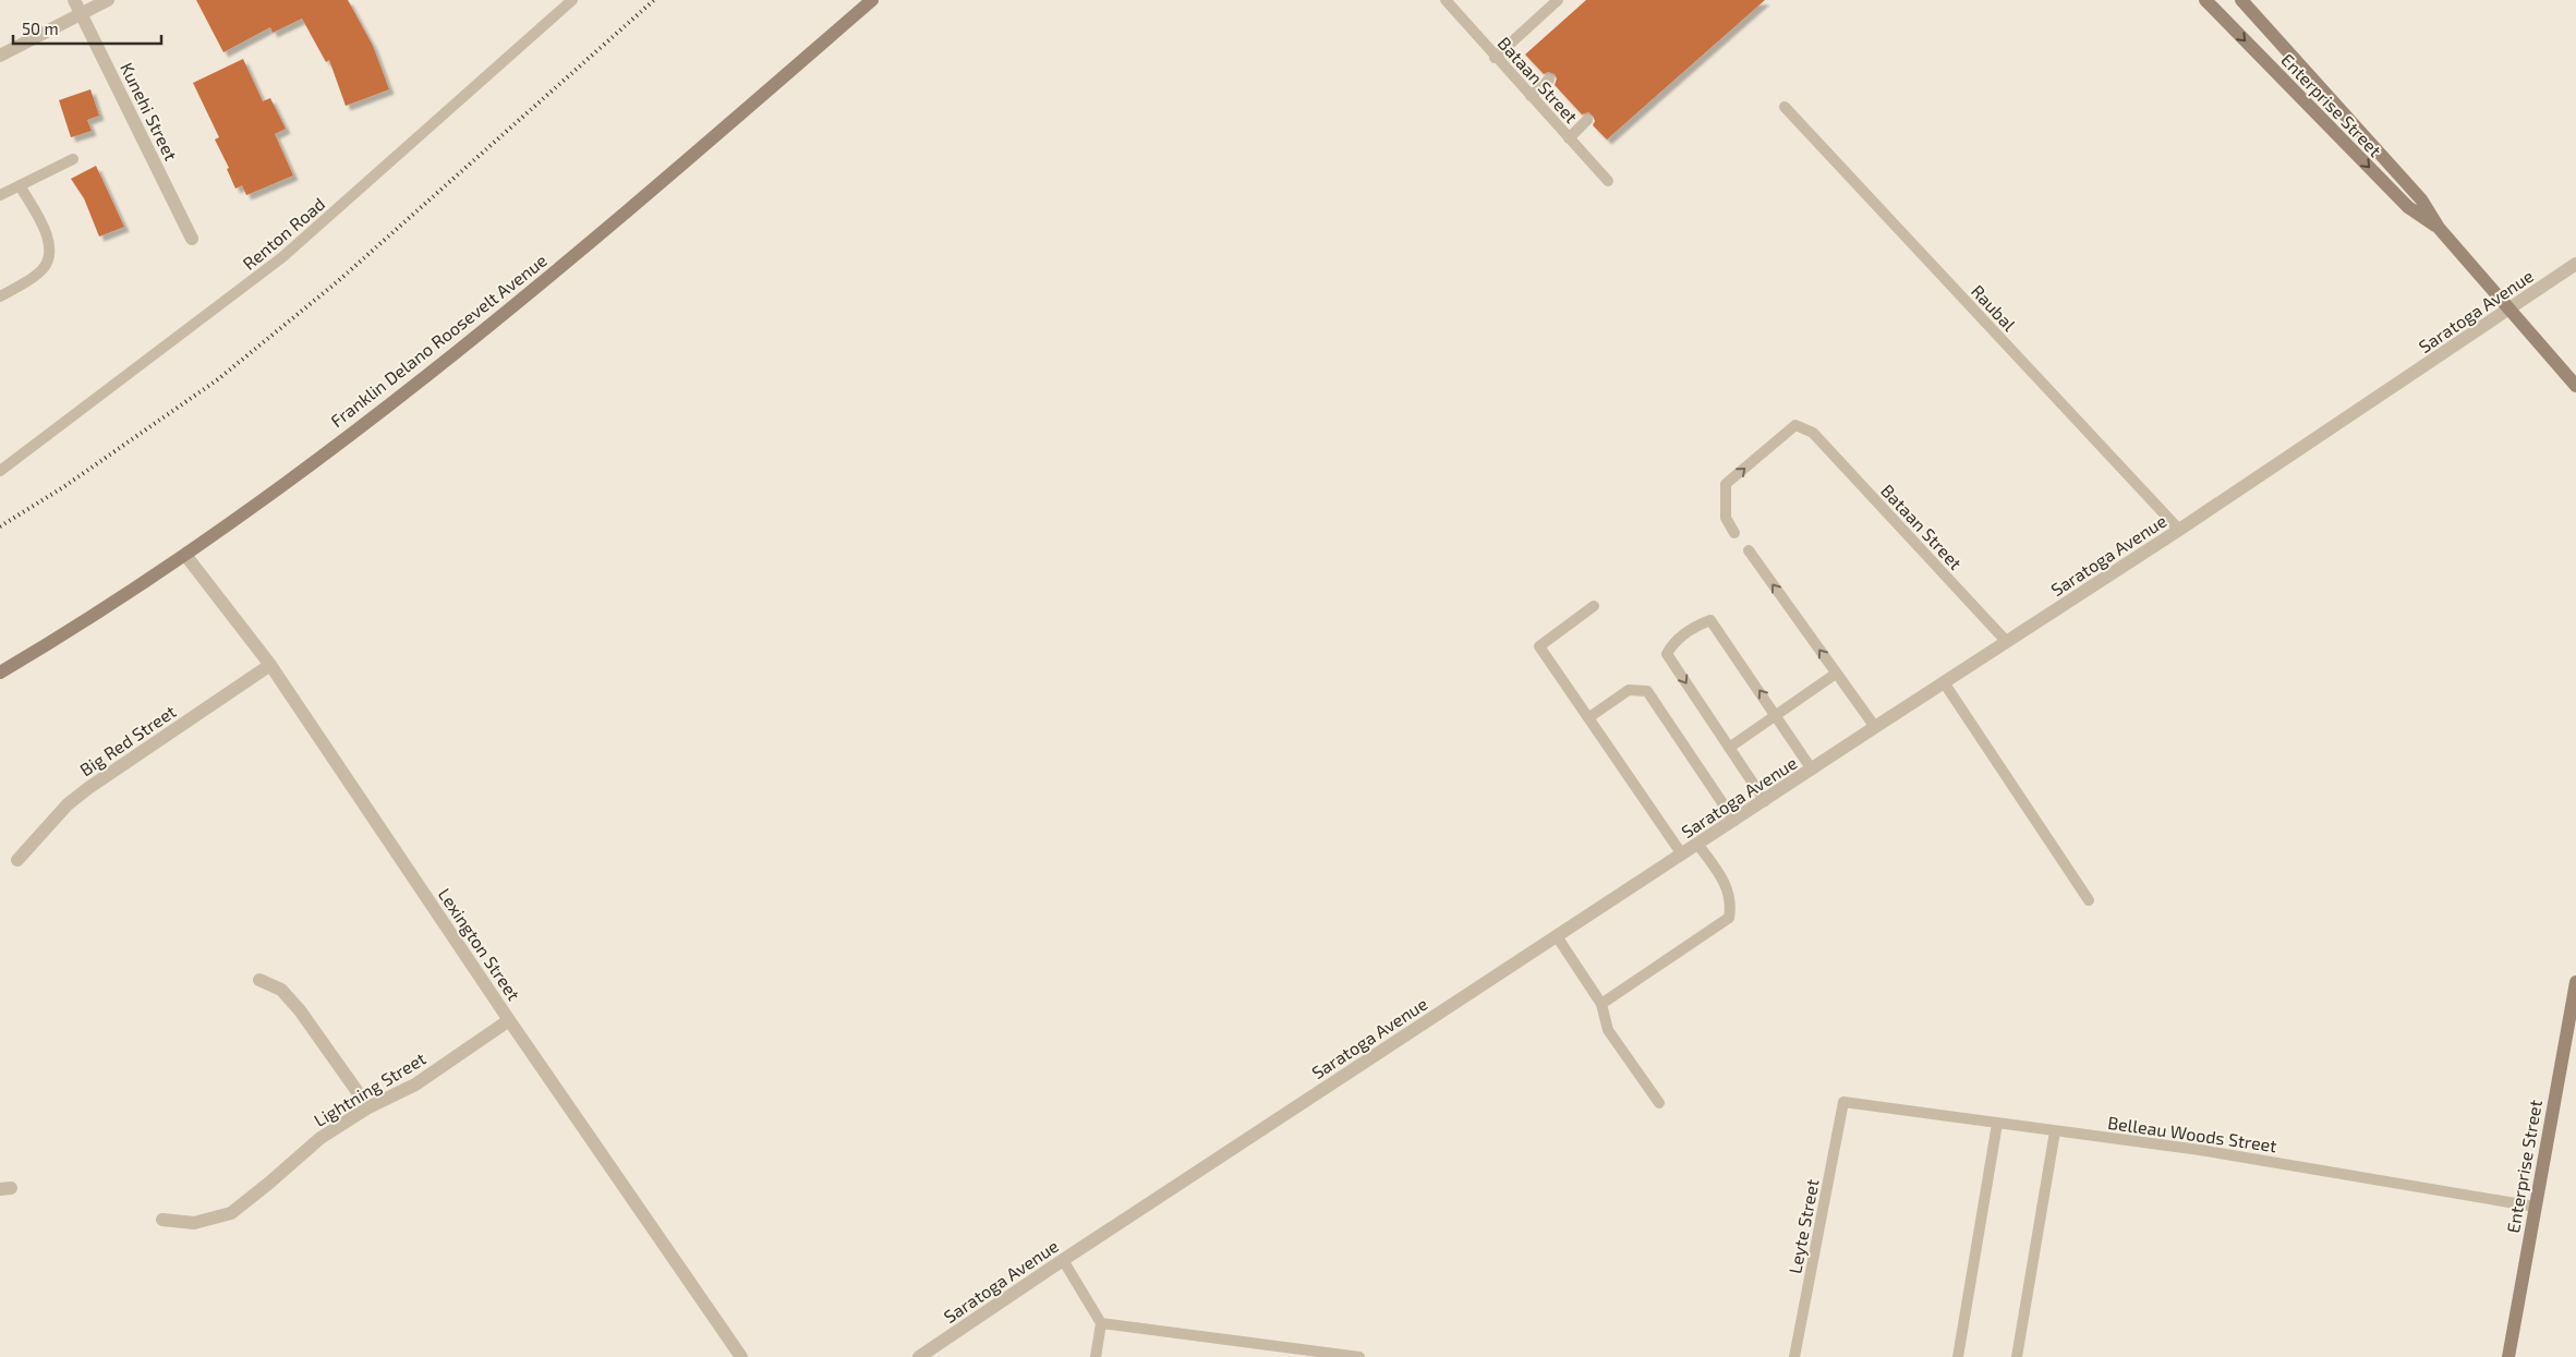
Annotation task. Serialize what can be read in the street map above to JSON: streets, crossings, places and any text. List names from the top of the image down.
{
  "streets": {
    "street": [
      "Enterprise Street",
      "Kunehi Street",
      "Saratoga Avenue",
      "Franklin Delano Roosevelt Avenue",
      "Big Red Street",
      "Lexington Street",
      "Lightning Street"
    ],
    "lane": [
      "Bataan Street",
      "Renton Road",
      "Raubal",
      "Belleau Woods Street",
      "Leyte Street"
    ]
  },
  "crossings": [
    ["Bataan Street", "Saratoga Avenue"],
    ["Enterprise Street", "Saratoga Avenue"],
    ["Enterprise Street", "Belleau Woods Street"],
    ["Raubal", "Saratoga Avenue"],
    ["Franklin Delano Roosevelt Avenue", "Lexington Street"],
    ["Big Red Street", "Lexington Street"],
    ["Lexington Street", "Lightning Street"],
    ["Belleau Woods Street", "Leyte Street"]
  ],
  "scale_bar": "50 m"
}
